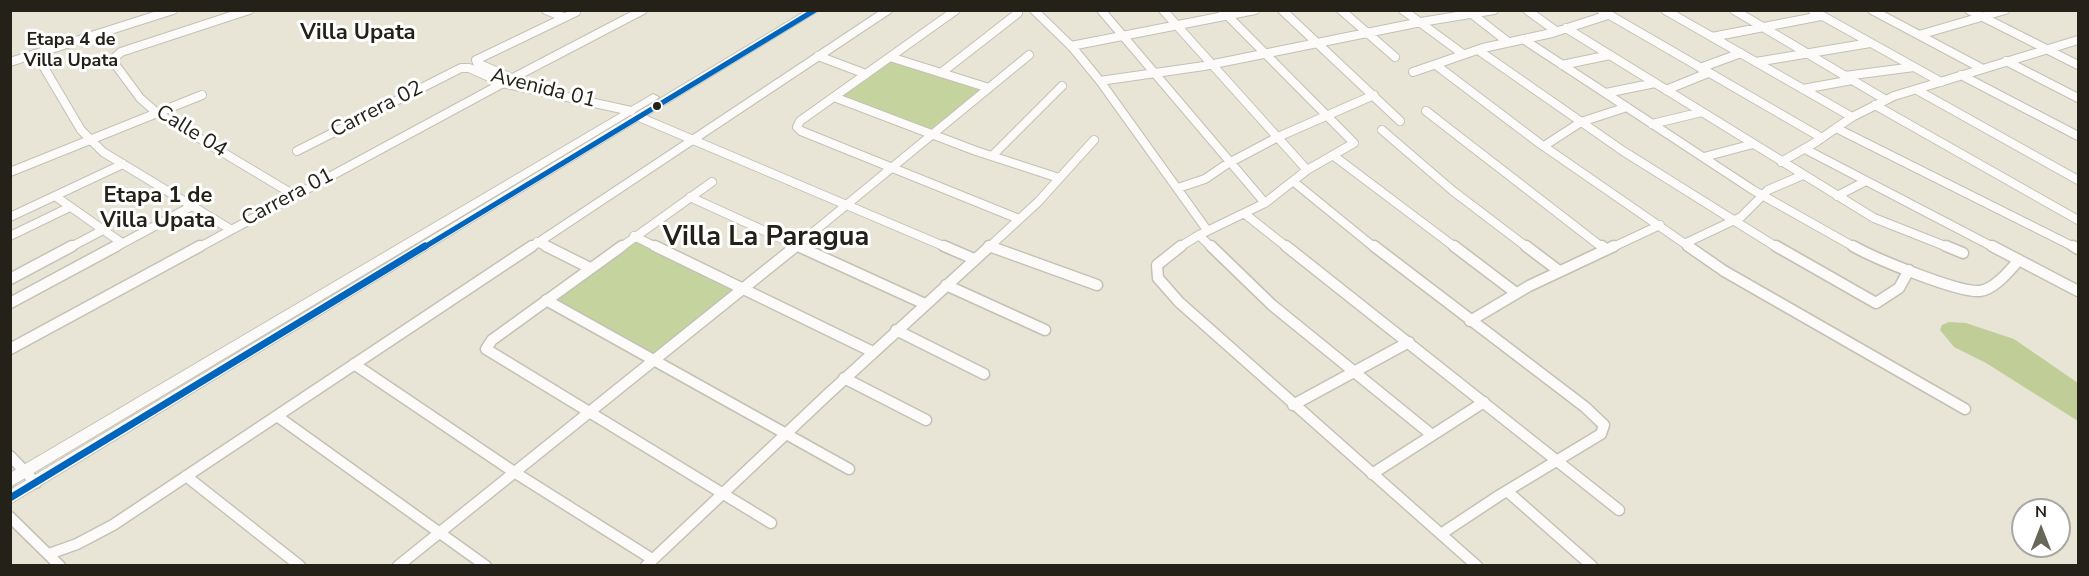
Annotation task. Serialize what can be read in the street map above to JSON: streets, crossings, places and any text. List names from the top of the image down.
{
  "streets": {
    "street": [
      "Avenida 01",
      "Carrera 02",
      "Calle 04",
      "Carrera 01"
    ]
  },
  "crossings": [
    ["Avenida 01", "Carrera 02"],
    ["Avenida 01", "Carrera 01"],
    ["Calle 04", "Carrera 01"]
  ],
  "districts": [
    "Villa Upata",
    "Etapa 4 de Villa Upata",
    "Etapa 1 de Villa Upata",
    "Villa La Paragua"
  ],
  "north": "top"
}
